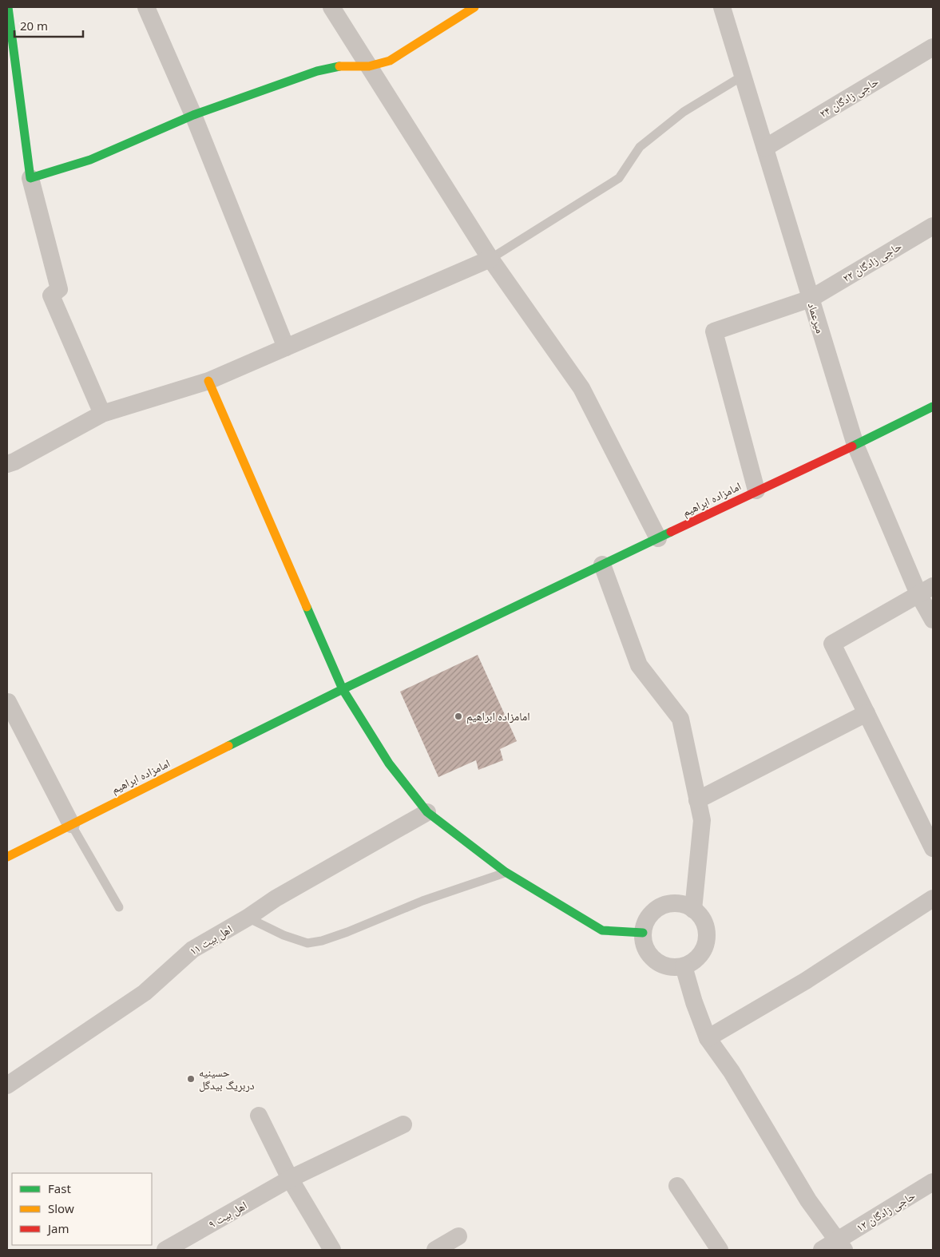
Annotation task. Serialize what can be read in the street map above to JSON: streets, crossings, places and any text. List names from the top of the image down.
{
  "streets": {
    "street": [
      "حاجی زادگان ۲۴",
      "حاجی زادگان ۲۲",
      "میرعماد",
      "امامزاده ابراهیم",
      "اهل بیت ۱۱",
      "حاجی زادگان ۱۲",
      "اهل بیت ۹"
    ]
  },
  "crossings": [
    ["حاجی زادگان ۲۴", "میرعماد"],
    ["حاجی زادگان ۲۲", "میرعماد"],
    ["حاجی زادگان ۲۲", "امامزاده ابراهیم"],
    ["میرعماد", "امامزاده ابراهیم"]
  ],
  "places": ["امامزاده ابراهیم", "حسینیه دربریگ بیدگل"],
  "legend": ["Fast", "Slow", "Jam"],
  "scale_bar": "20 m"
}
